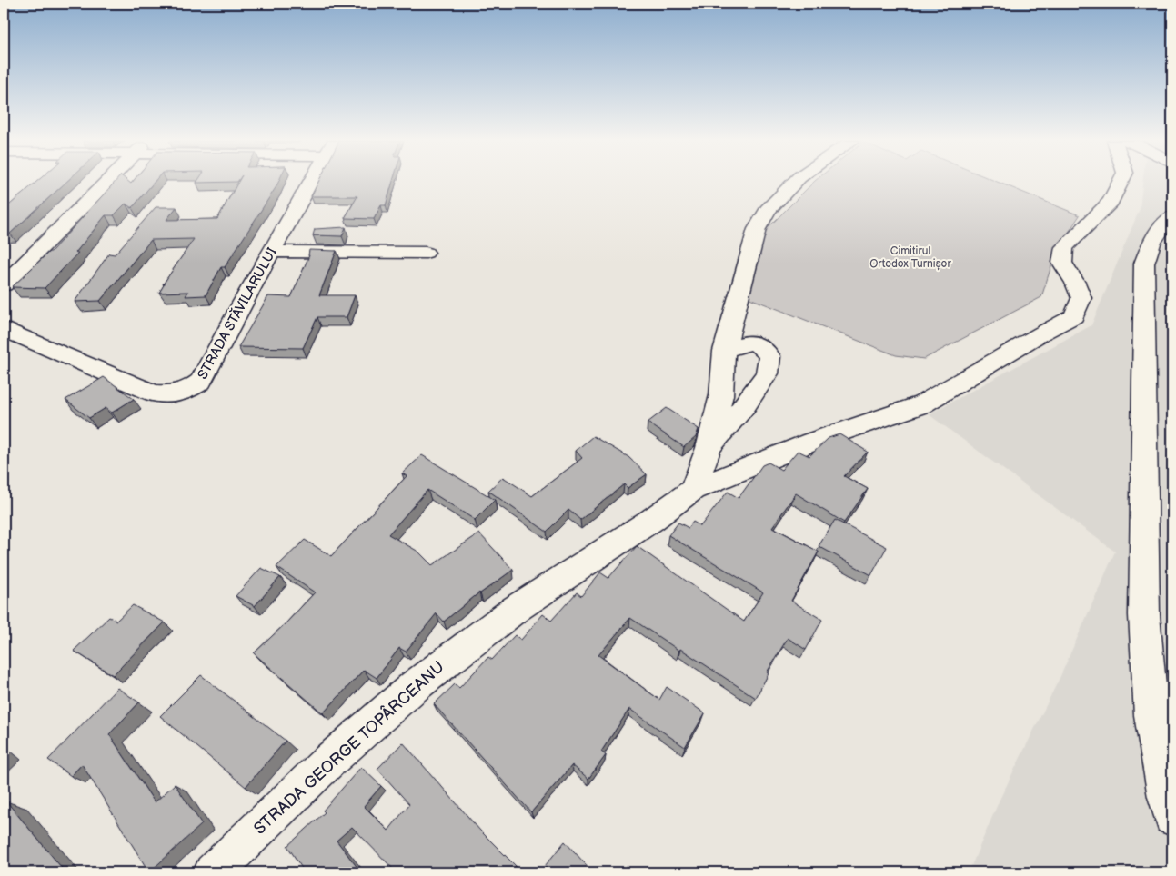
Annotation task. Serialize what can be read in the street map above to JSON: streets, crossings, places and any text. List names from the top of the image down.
{
  "streets": {
    "street": ["STRADA STĂVILARULUI", "STRADA GEORGE TOPÂRCEANU"]
  },
  "parks": ["Cimitirul Ortodox Turnișor"]
}
